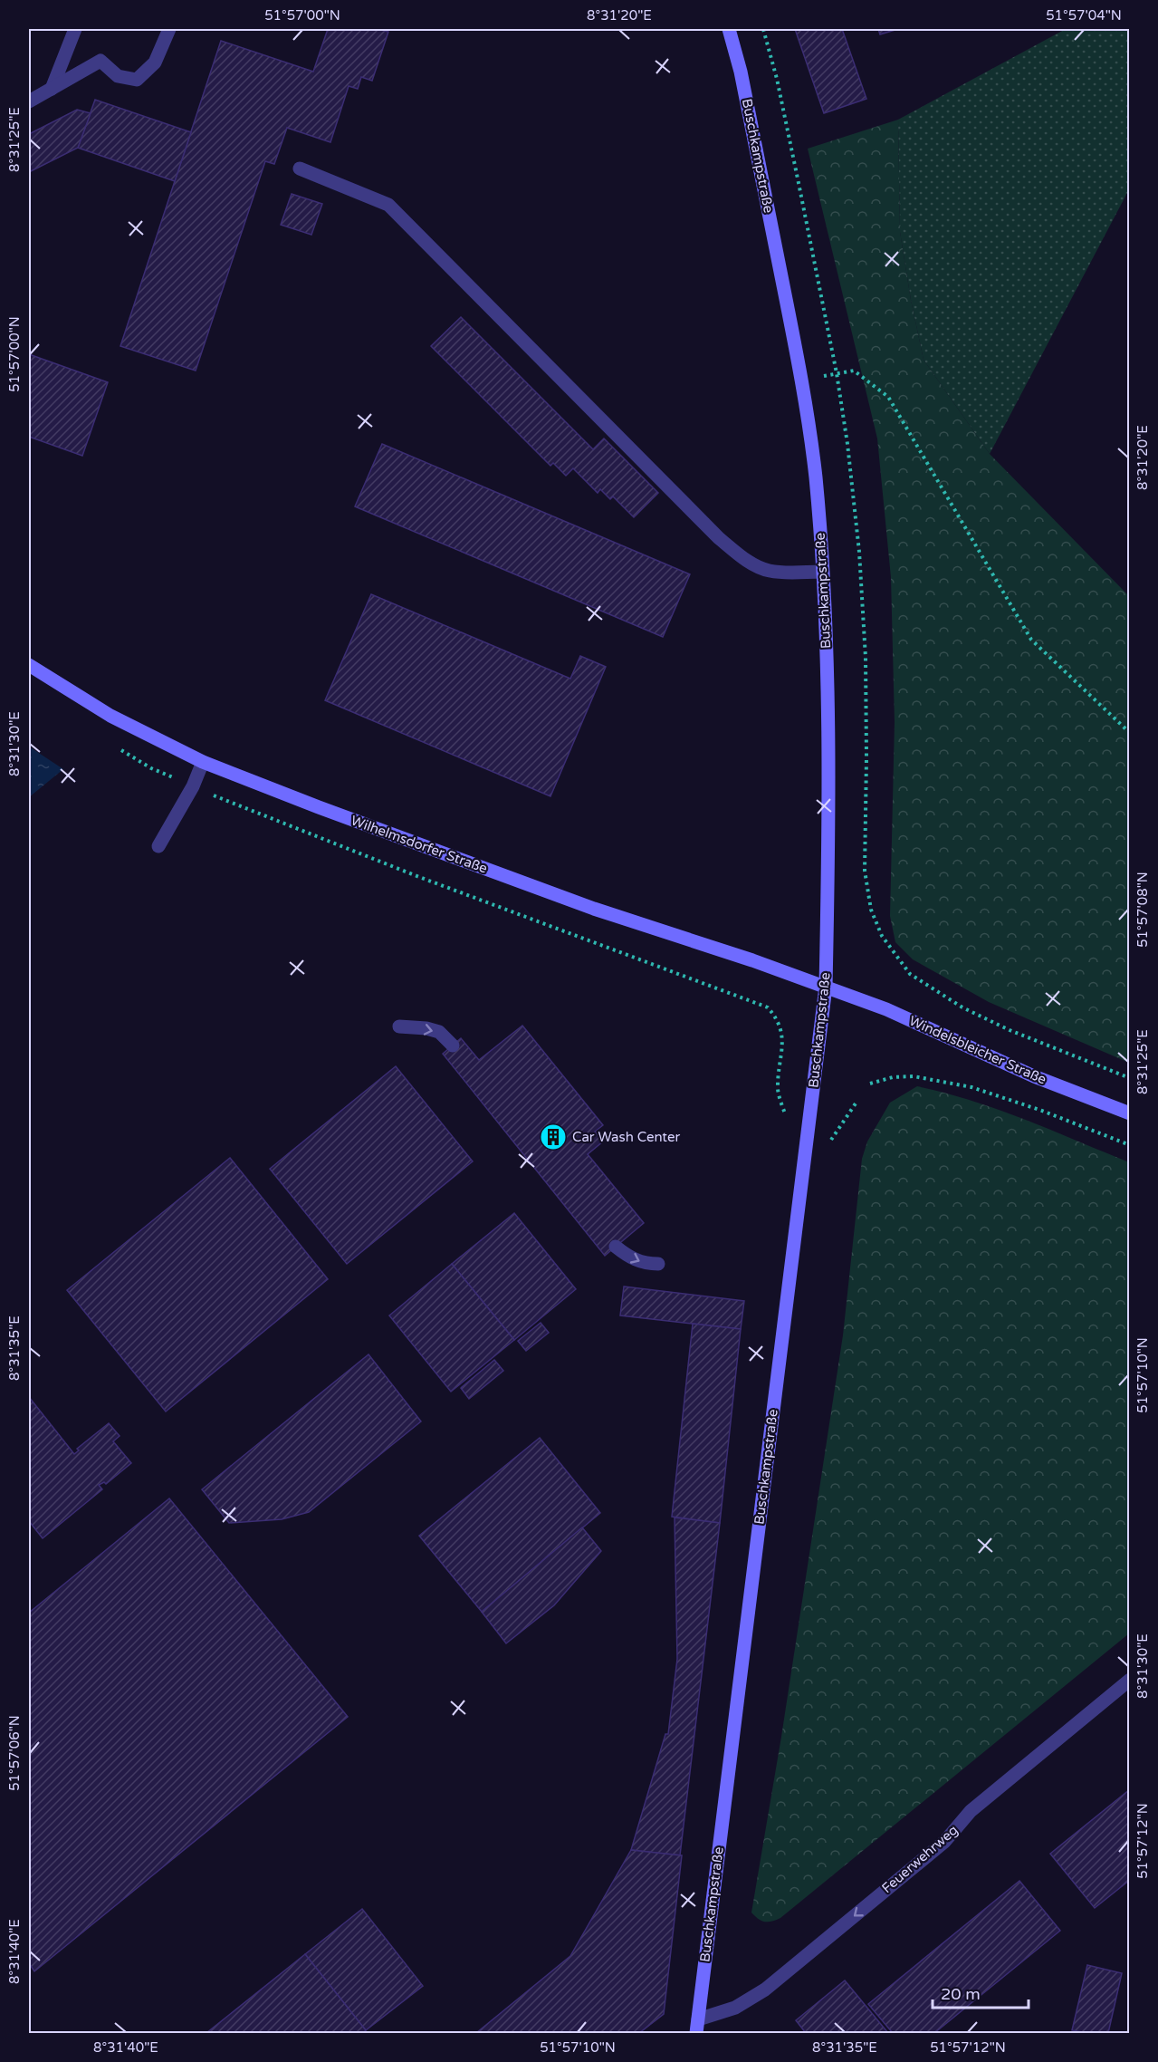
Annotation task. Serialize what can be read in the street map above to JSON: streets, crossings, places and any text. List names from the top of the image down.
{
  "streets": {
    "main road": ["Buschkampstraße", "Wilhelmsdorfer Straße", "Windelsbleicher Straße"],
    "street": ["Feuerwehrweg"]
  },
  "crossings": [
    ["Buschkampstraße", "Wilhelmsdorfer Straße"],
    ["Buschkampstraße", "Windelsbleicher Straße"],
    ["Buschkampstraße", "Feuerwehrweg"],
    ["Wilhelmsdorfer Straße", "Windelsbleicher Straße"]
  ],
  "one_way": ["Feuerwehrweg"],
  "places": {
    "building": ["Car Wash Center"]
  },
  "scale_bar": "20 m",
  "coordinates": [
    "51°57'00\"N",
    "8°31'20\"E",
    "51°57'04\"N",
    "8°31'25\"E",
    "8°31'30\"E",
    "51°57'08\"N",
    "8°31'35\"E",
    "51°57'10\"N",
    "51°57'06\"N",
    "51°57'12\"N",
    "8°31'40\"E"
  ]
}
